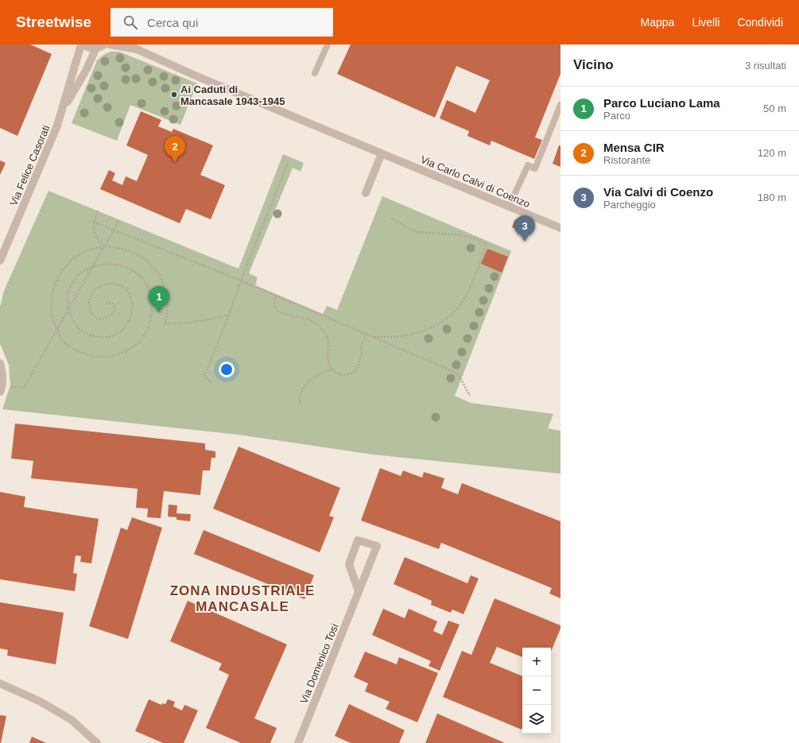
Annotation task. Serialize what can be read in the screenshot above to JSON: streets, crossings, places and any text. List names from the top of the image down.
{
  "streets": {
    "street": ["Via Felice Casorati", "Via Carlo Calvi di Coenzo", "Via Domenico Tosi"]
  },
  "districts": ["ZONA INDUSTRIALE MANCASALE"],
  "places": ["Ai Caduti di Mancasale 1943-1945"],
  "page": {
    "header": "Streetwise",
    "search": "Cerca qui",
    "nav": ["Mappa", "Livelli", "Condividi"],
    "heading": ["Vicino", "3 risultati"],
    "list": [
      {
        "mark": "1",
        "name": "Parco Luciano Lama",
        "note": "Parco",
        "value": "50 m"
      },
      {
        "mark": "2",
        "name": "Mensa CIR",
        "note": "Ristorante",
        "value": "120 m"
      },
      {
        "mark": "3",
        "name": "Via Calvi di Coenzo",
        "note": "Parcheggio",
        "value": "180 m"
      }
    ],
    "pins": ["2", "3", "1"],
    "map_buttons": ["+", "−"]
  }
}
